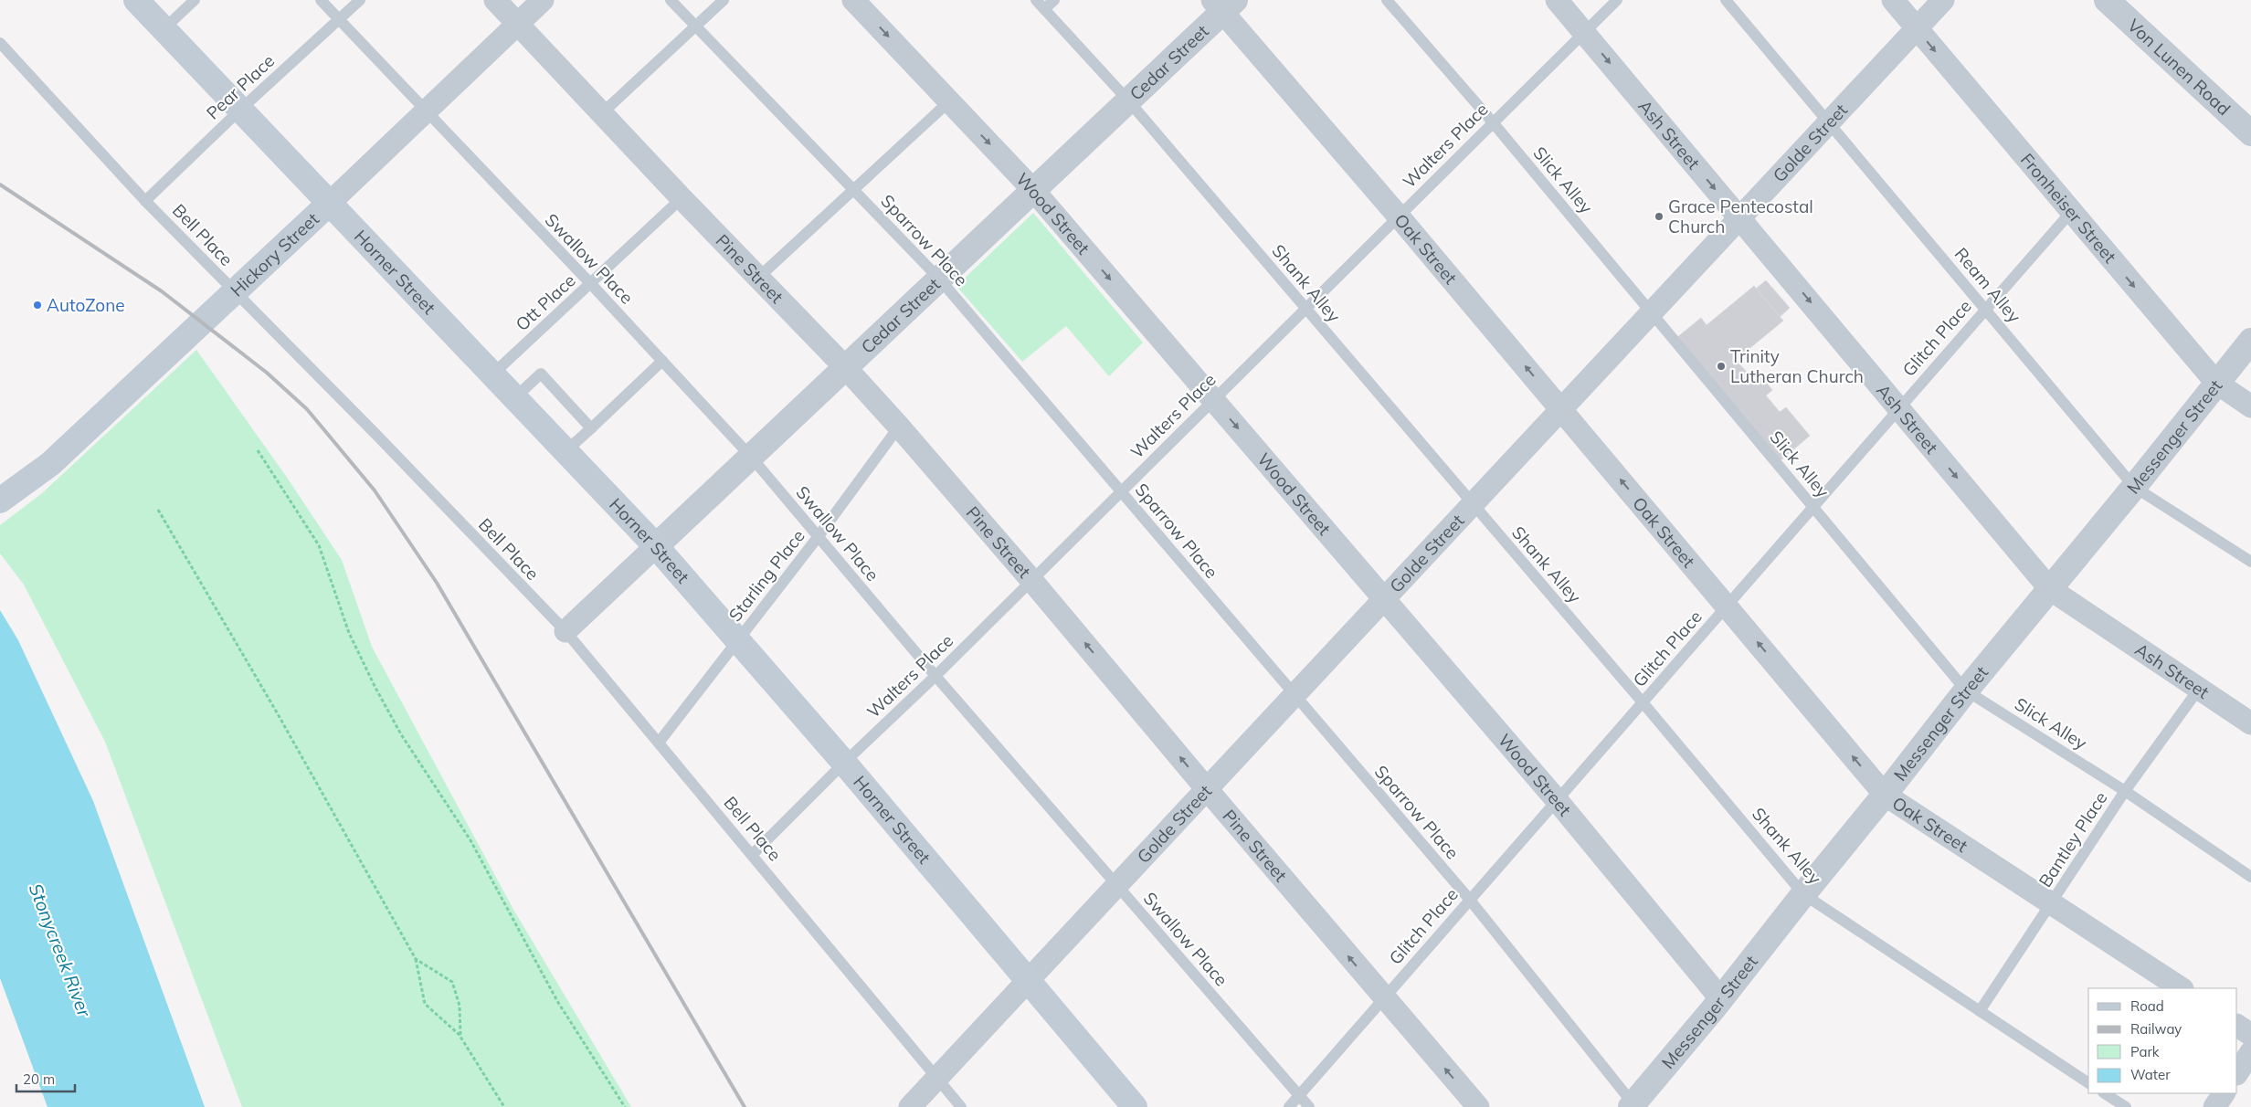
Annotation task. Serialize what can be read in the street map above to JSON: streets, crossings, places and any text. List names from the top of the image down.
{
  "streets": {
    "main road": ["Hickory Street", "Horner Street"],
    "street": [
      "Cedar Street",
      "Von Lunen Road",
      "Ash Street",
      "Golde Street",
      "Fronheiser Street",
      "Wood Street",
      "Oak Street",
      "Pine Street",
      "Messenger Street"
    ],
    "lane": [
      "Pear Place",
      "Walters Place",
      "Slick Alley",
      "Bell Place",
      "Sparrow Place",
      "Swallow Place",
      "Shank Alley",
      "Ream Alley",
      "Ott Place",
      "Glitch Place",
      "Starling Place",
      "Bantley Place"
    ]
  },
  "crossings": [
    ["Cedar Street", "Wood Street"],
    ["Cedar Street", "Bell Place"],
    ["Cedar Street", "Sparrow Place"],
    ["Cedar Street", "Oak Street"],
    ["Cedar Street", "Swallow Place"],
    ["Cedar Street", "Pine Street"],
    ["Cedar Street", "Horner Street"],
    ["Cedar Street", "Shank Alley"],
    ["Pear Place", "Bell Place"],
    ["Pear Place", "Swallow Place"],
    ["Pear Place", "Horner Street"],
    ["Ash Street", "Golde Street"],
    ["Ash Street", "Walters Place"],
    ["Ash Street", "Glitch Place"],
    ["Ash Street", "Messenger Street"],
    ["Ash Street", "Bantley Place"],
    ["Golde Street", "Slick Alley"],
    ["Golde Street", "Fronheiser Street"],
    ["Golde Street", "Wood Street"],
    ["Golde Street", "Bell Place"],
    ["Golde Street", "Sparrow Place"],
    ["Golde Street", "Oak Street"],
    ["Golde Street", "Swallow Place"],
    ["Golde Street", "Pine Street"],
    ["Golde Street", "Horner Street"],
    ["Golde Street", "Shank Alley"],
    ["Golde Street", "Ream Alley"],
    ["Walters Place", "Slick Alley"],
    ["Walters Place", "Wood Street"],
    ["Walters Place", "Bell Place"],
    ["Walters Place", "Sparrow Place"],
    ["Walters Place", "Oak Street"],
    ["Walters Place", "Swallow Place"],
    ["Walters Place", "Pine Street"],
    ["Walters Place", "Horner Street"],
    ["Walters Place", "Shank Alley"],
    ["Slick Alley", "Glitch Place"],
    ["Slick Alley", "Messenger Street"],
    ["Slick Alley", "Bantley Place"],
    ["Fronheiser Street", "Glitch Place"],
    ["Fronheiser Street", "Messenger Street"],
    ["Wood Street", "Glitch Place"],
    ["Wood Street", "Messenger Street"],
    ["Bell Place", "Hickory Street"],
    ["Bell Place", "Starling Place"],
    ["Sparrow Place", "Glitch Place"],
    ["Sparrow Place", "Messenger Street"],
    ["Oak Street", "Glitch Place"],
    ["Oak Street", "Messenger Street"],
    ["Oak Street", "Bantley Place"],
    ["Hickory Street", "Swallow Place"],
    ["Hickory Street", "Pine Street"],
    ["Hickory Street", "Horner Street"],
    ["Swallow Place", "Ott Place"],
    ["Swallow Place", "Glitch Place"],
    ["Swallow Place", "Starling Place"],
    ["Pine Street", "Ott Place"],
    ["Pine Street", "Glitch Place"],
    ["Pine Street", "Starling Place"],
    ["Horner Street", "Ott Place"],
    ["Horner Street", "Starling Place"],
    ["Shank Alley", "Glitch Place"],
    ["Shank Alley", "Messenger Street"],
    ["Shank Alley", "Bantley Place"],
    ["Ream Alley", "Glitch Place"],
    ["Ream Alley", "Messenger Street"]
  ],
  "one_way": [
    "Ash Street",
    "Fronheiser Street",
    "Wood Street",
    "Oak Street",
    "Pine Street"
  ],
  "water": ["Stonycreek River"],
  "places": ["Grace Pentecostal Church", "AutoZone", "Trinity Lutheran Church"],
  "legend": [
    "Road",
    "Railway",
    "Park",
    "Water"
  ],
  "scale_bar": "20 m"
}
